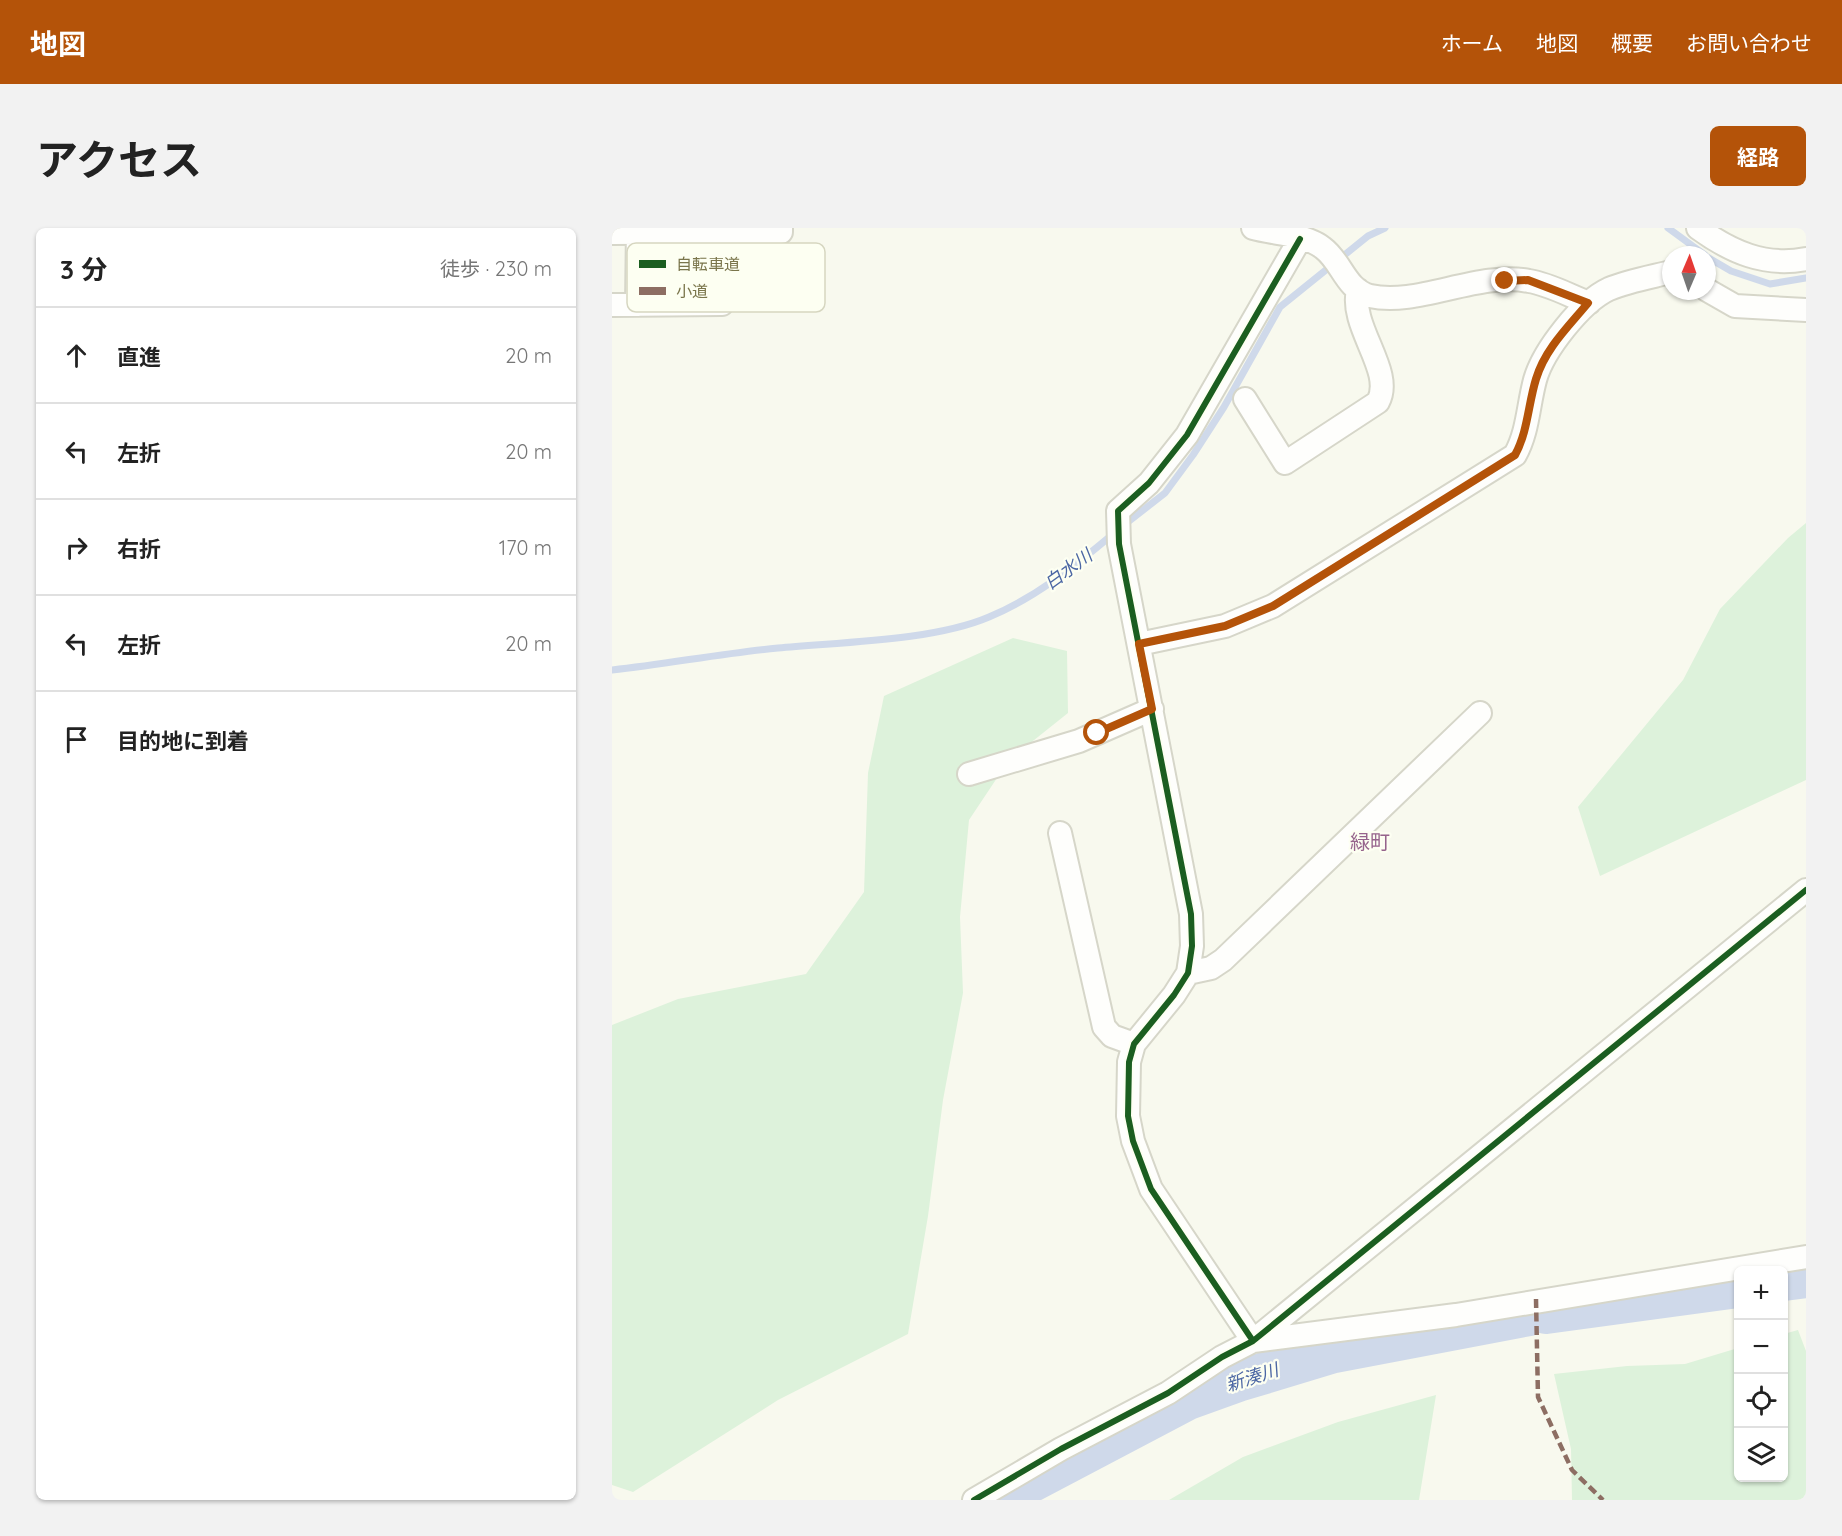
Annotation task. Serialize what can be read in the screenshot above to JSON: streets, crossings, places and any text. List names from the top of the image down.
{
  "districts": ["緑町"],
  "water": ["白水川", "新湊川"],
  "legend": ["自転車道", "小道"],
  "north": "top",
  "page": {
    "header": "地図",
    "nav": [
      "ホーム",
      "地図",
      "概要",
      "お問い合わせ"
    ],
    "title": "アクセス",
    "buttons": "経路",
    "heading": ["3 分", "徒歩 · 230 m"],
    "list": [
      ["直進", "20 m"],
      ["左折", "20 m"],
      ["右折", "170 m"],
      ["左折", "20 m"],
      "目的地に到着"
    ],
    "map_buttons": ["+", "−"]
  }
}
